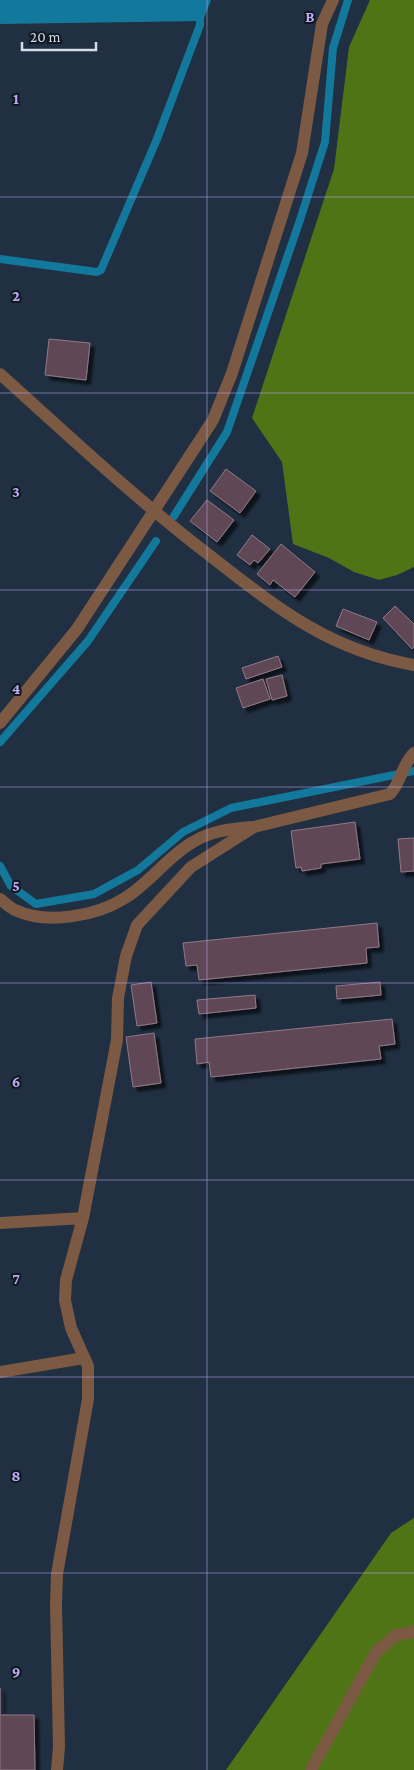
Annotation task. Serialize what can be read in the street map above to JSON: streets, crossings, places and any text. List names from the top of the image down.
{
  "scale_bar": "20 m",
  "grid": {
    "columns": ["B"],
    "rows": [
      "1",
      "2",
      "3",
      "4",
      "5",
      "6",
      "7",
      "8",
      "9"
    ]
  }
}
